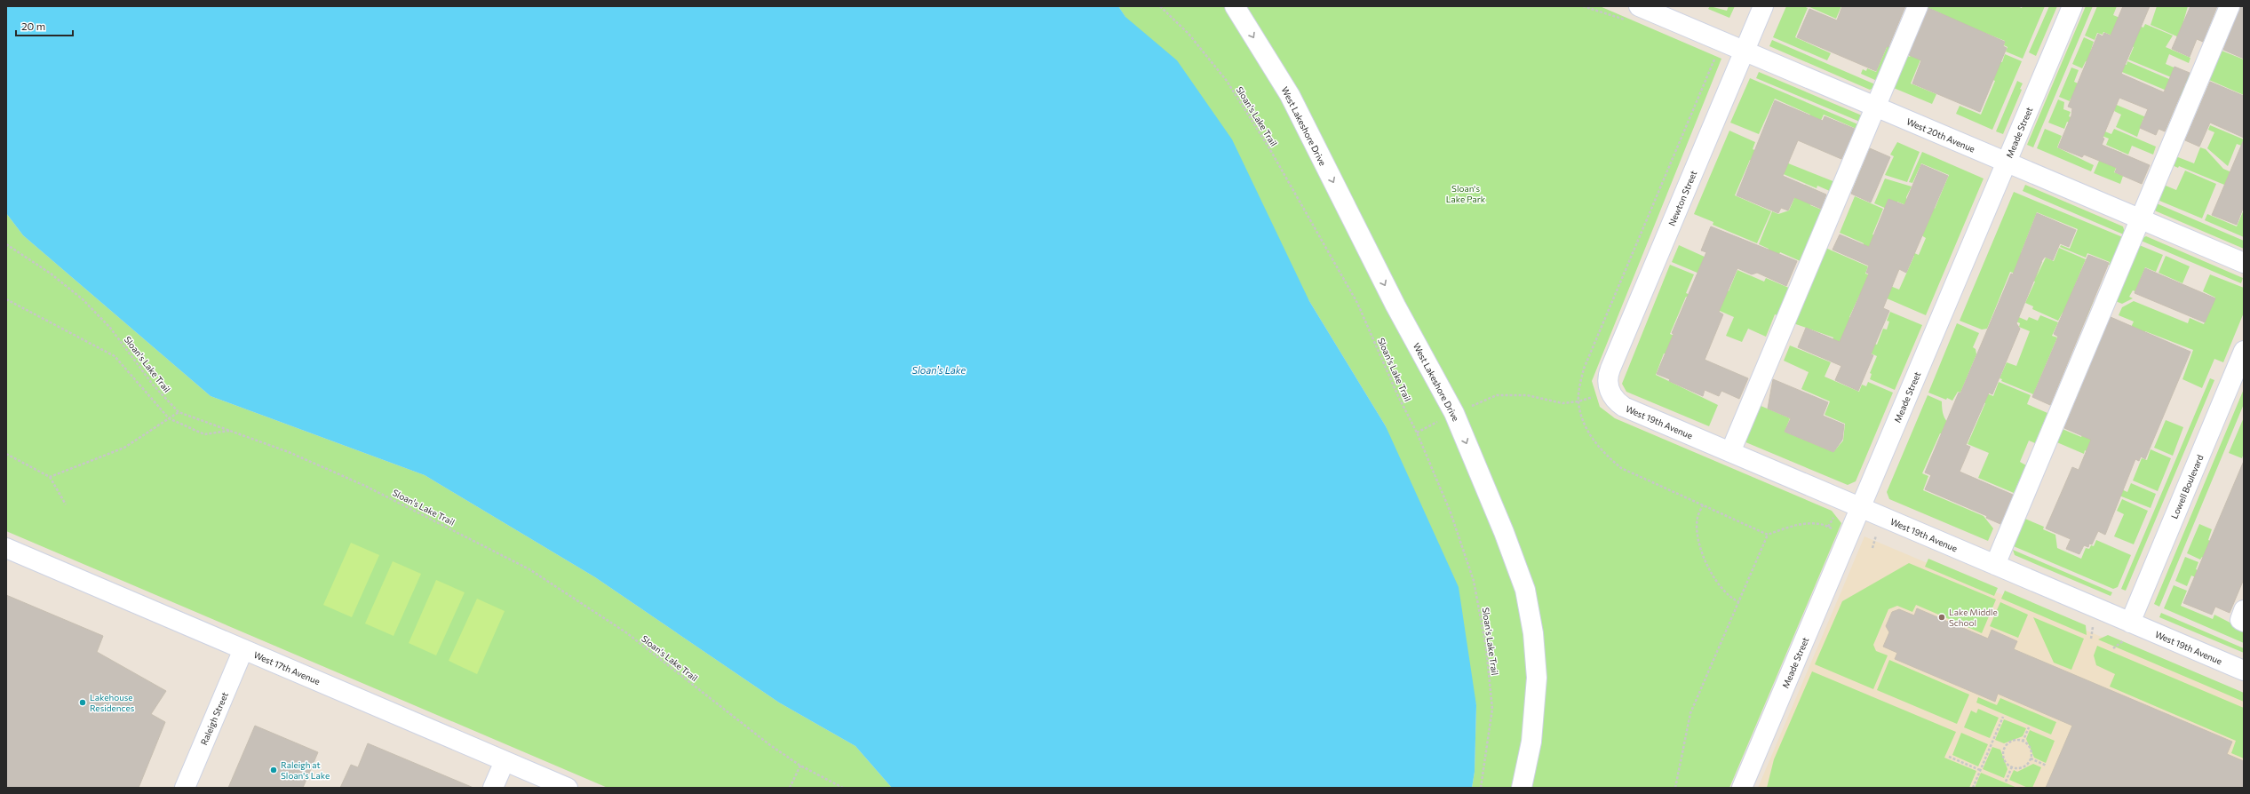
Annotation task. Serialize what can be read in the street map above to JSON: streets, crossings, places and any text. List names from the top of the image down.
{
  "streets": {
    "street": [
      "West Lakeshore Drive",
      "Meade Street",
      "West 20th Avenue",
      "Newton Street",
      "West 19th Avenue",
      "Lowell Boulevard",
      "West 17th Avenue",
      "Raleigh Street"
    ],
    "path": ["Sloan's Lake Trail"]
  },
  "crossings": [
    ["Meade Street", "West 20th Avenue"],
    ["Meade Street", "West 19th Avenue"],
    ["West 20th Avenue", "Newton Street"],
    ["Newton Street", "West 19th Avenue"],
    ["West 19th Avenue", "Lowell Boulevard"],
    ["West 17th Avenue", "Raleigh Street"]
  ],
  "one_way": ["West Lakeshore Drive"],
  "water": ["Sloan's Lake"],
  "parks": ["Sloan's Lake Park"],
  "places": ["Lake Middle School", "Lakehouse Residences", "Raleigh at Sloan's Lake"],
  "scale_bar": "20 m"
}
